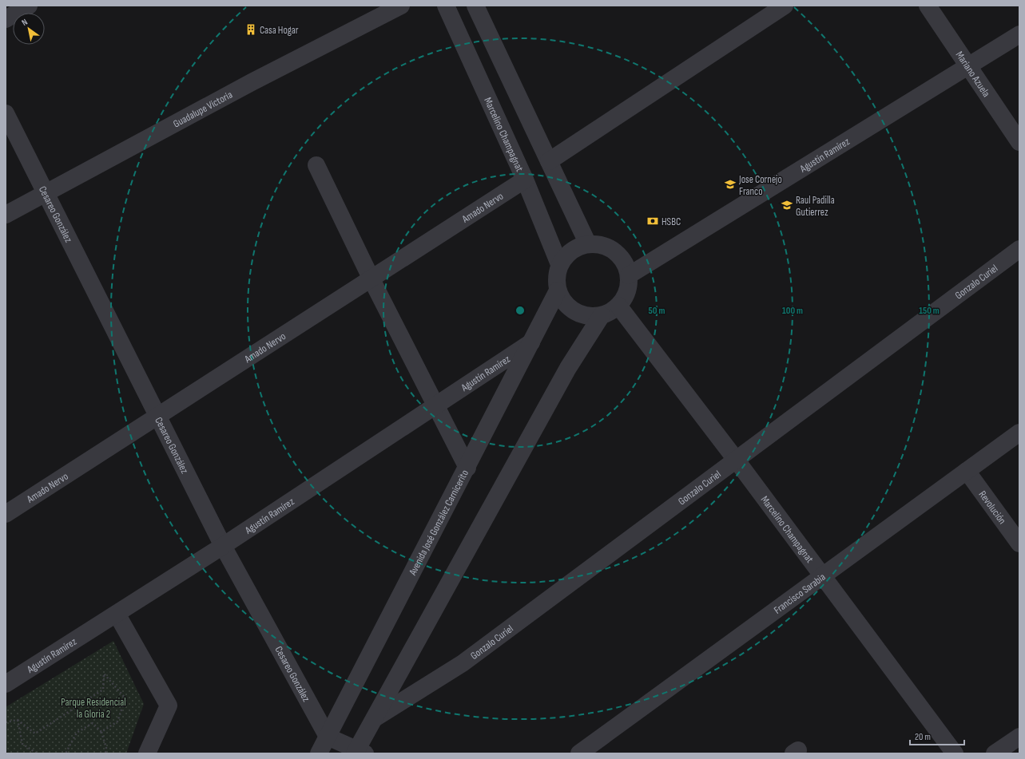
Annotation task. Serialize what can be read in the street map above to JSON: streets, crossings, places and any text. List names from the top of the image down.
{
  "streets": {
    "street": [
      "Mariano Azuela",
      "Guadalupe Victoria",
      "Marcelino Champagnat",
      "Agustín Ramírez",
      "Amado Nervo",
      "Cesareo González",
      "Gonzalo Curiel",
      "Revolución",
      "Avenida José González Carnicerito",
      "Francisco Sarabia"
    ]
  },
  "crossings": [
    ["Mariano Azuela", "Agustín Ramírez"],
    ["Guadalupe Victoria", "Cesareo González"],
    ["Marcelino Champagnat", "Agustín Ramírez"],
    ["Marcelino Champagnat", "Amado Nervo"],
    ["Marcelino Champagnat", "Gonzalo Curiel"],
    ["Marcelino Champagnat", "Avenida José González Carnicerito"],
    ["Marcelino Champagnat", "Francisco Sarabia"],
    ["Agustín Ramírez", "Cesareo González"],
    ["Agustín Ramírez", "Avenida José González Carnicerito"],
    ["Amado Nervo", "Cesareo González"],
    ["Cesareo González", "Avenida José González Carnicerito"],
    ["Revolución", "Francisco Sarabia"]
  ],
  "parks": ["Parque Residencial la Gloria 2"],
  "places": {
    "building": ["Casa Hogar"],
    "school or university": ["Jose Cornejo Franco", "Raul Padilla Gutierrez"],
    "bank": ["HSBC"]
  },
  "scale_bar": "20 m",
  "north": "top left",
  "rings": ["50 m", "100 m", "150 m"]
}
